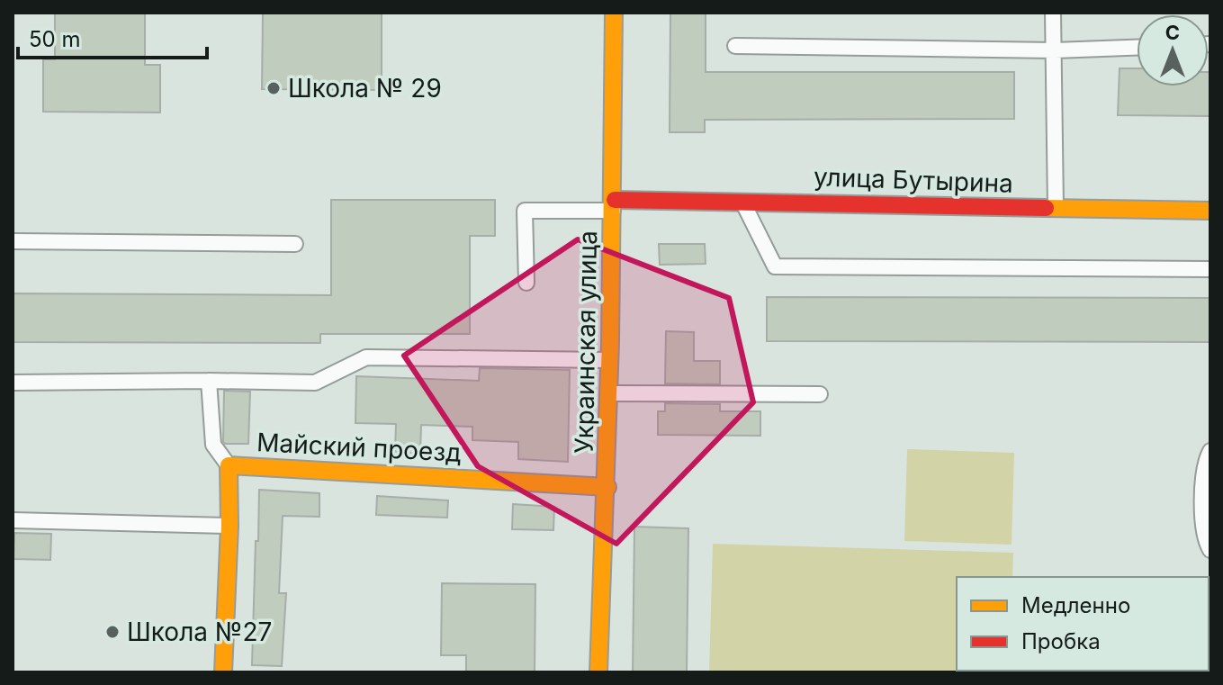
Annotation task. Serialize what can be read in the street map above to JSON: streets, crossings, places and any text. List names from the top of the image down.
{
  "streets": {
    "street": ["улица Бутырина", "Украинская улица", "Майский проезд"]
  },
  "crossings": [
    ["улица Бутырина", "Украинская улица"],
    ["Украинская улица", "Майский проезд"]
  ],
  "places": ["Школа № 29", "Школа №27"],
  "legend": ["Медленно", "Пробка"],
  "scale_bar": "50 m",
  "north": "top"
}
